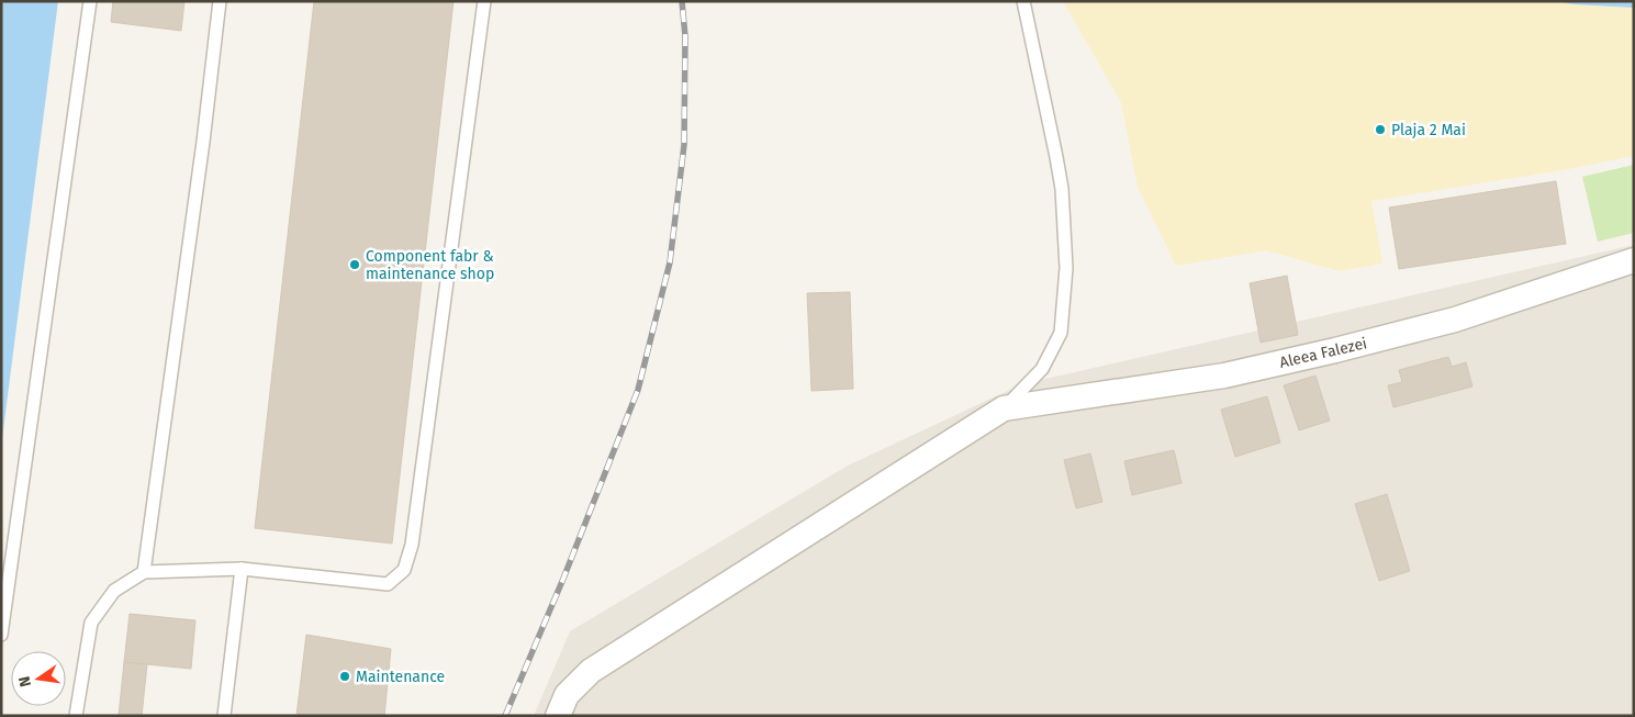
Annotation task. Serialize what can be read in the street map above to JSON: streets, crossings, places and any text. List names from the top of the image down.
{
  "streets": {
    "street": ["Aleea Falezei"]
  },
  "places": ["Plaja 2 Mai", "Component fabr & maintenance shop", "Maintenance"],
  "north": "left"
}
